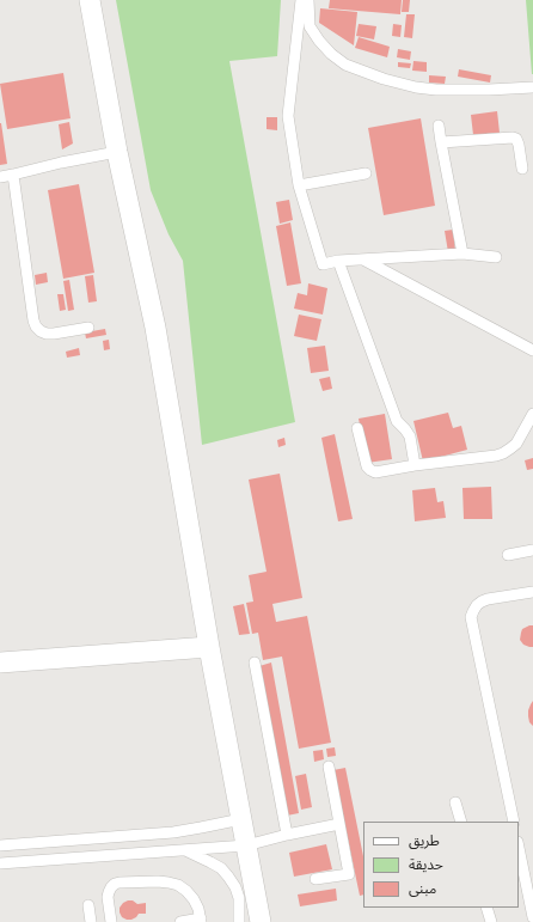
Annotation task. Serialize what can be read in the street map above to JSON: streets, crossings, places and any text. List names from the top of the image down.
{
  "legend": ["طريق", "حديقة", "مبنى"]
}
